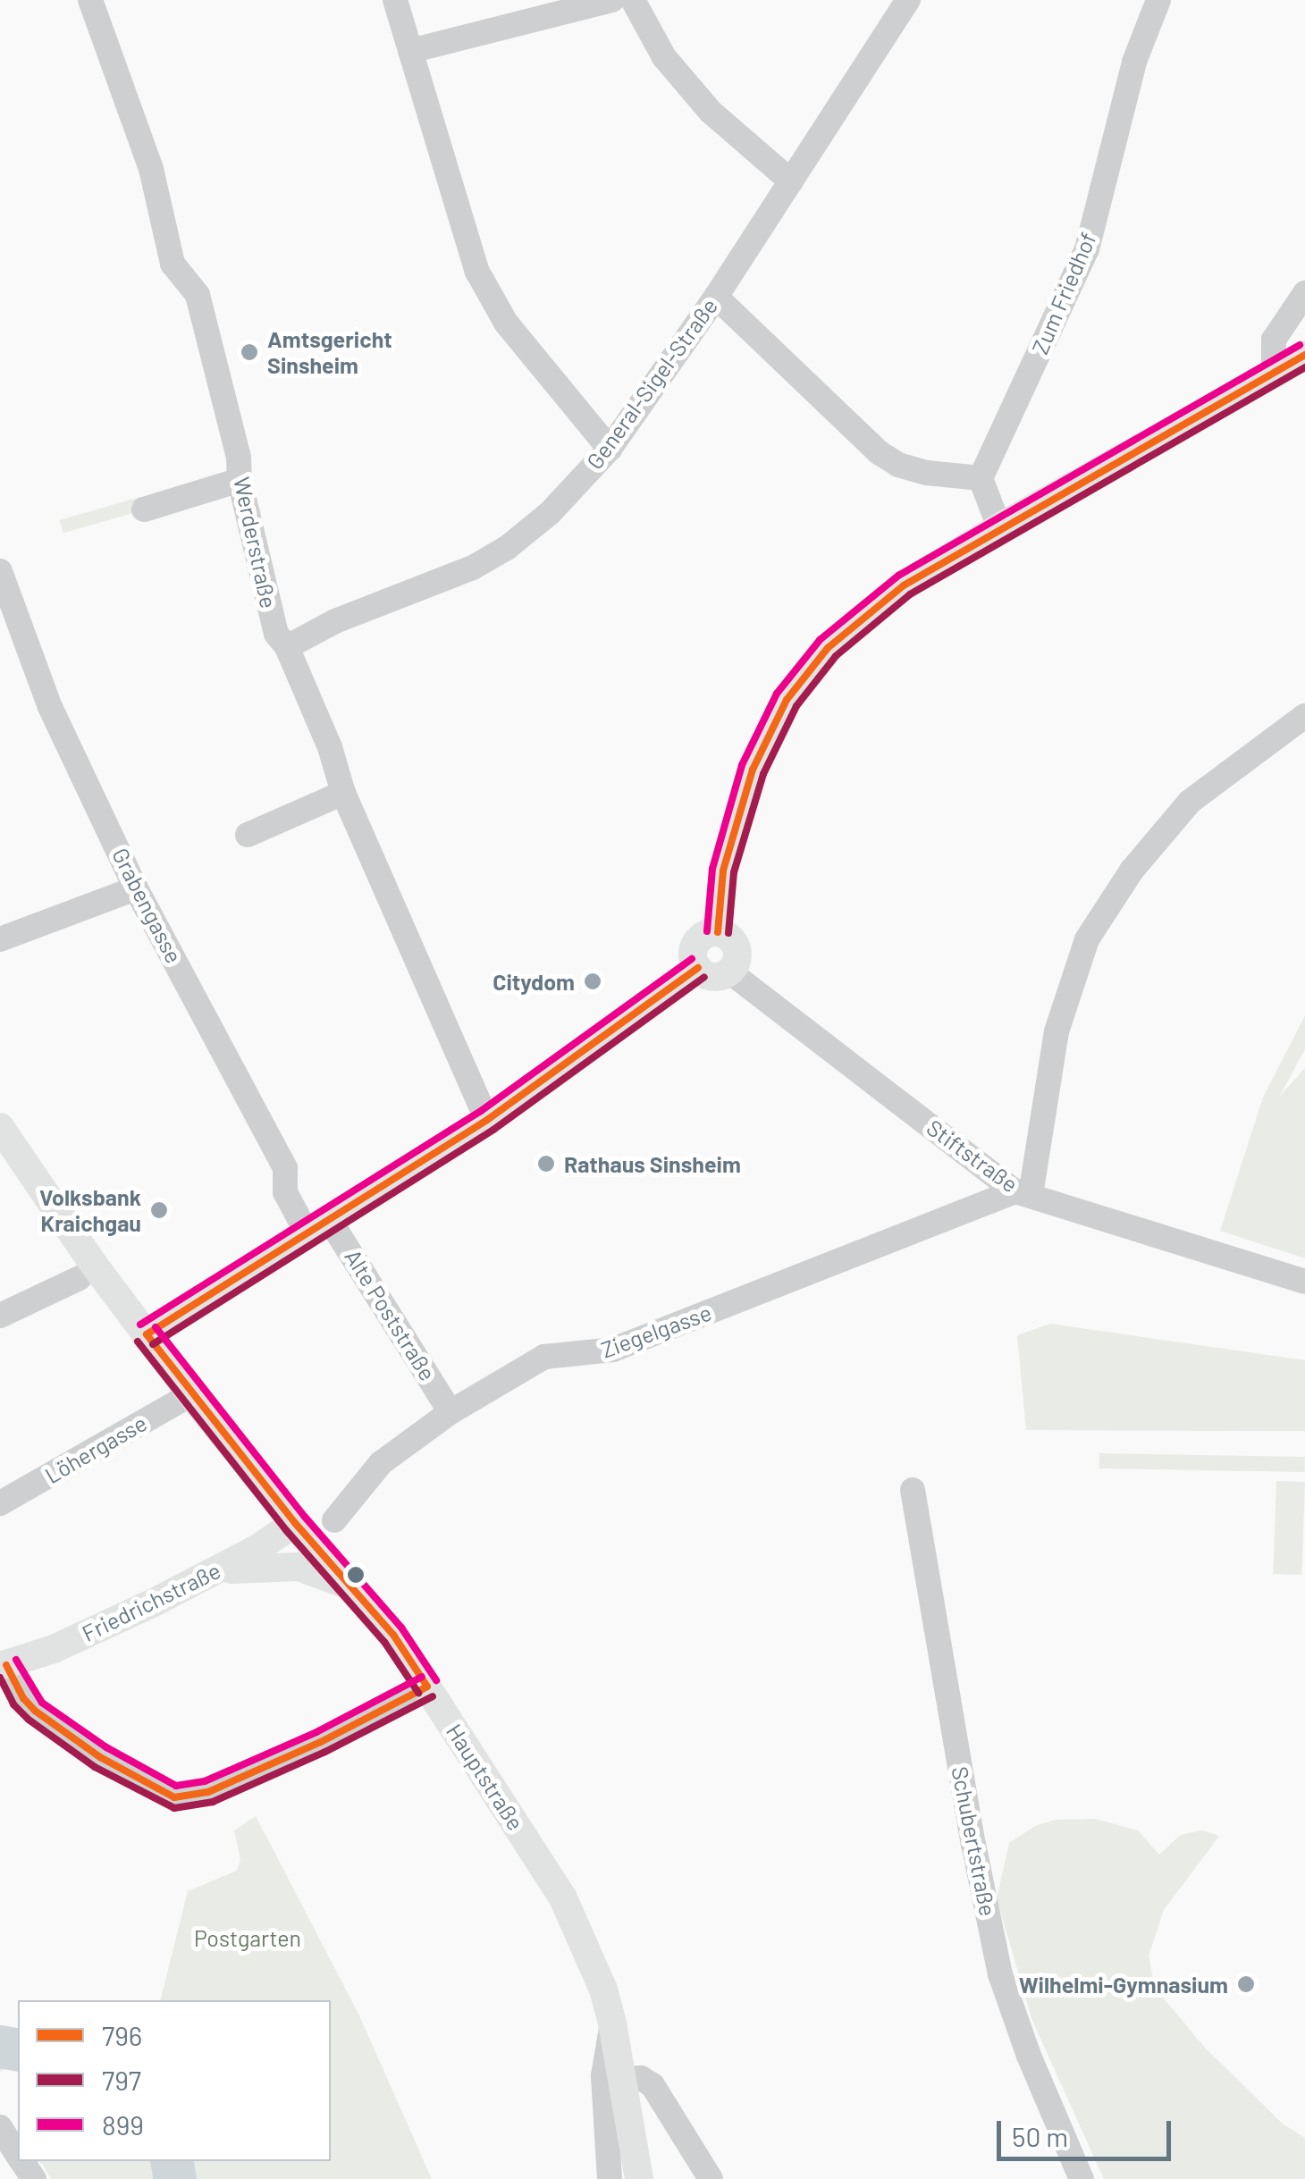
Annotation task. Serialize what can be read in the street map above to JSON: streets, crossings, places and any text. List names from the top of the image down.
{
  "streets": {
    "main road": ["Friedrichstraße", "Hauptstraße"],
    "street": [
      "Zum Friedhof",
      "General-Sigel-Straße",
      "Werderstraße",
      "Grabengasse",
      "Stiftstraße",
      "Alte Poststraße",
      "Ziegelgasse",
      "Löhergasse",
      "Schubertstraße"
    ]
  },
  "crossings": [
    ["General-Sigel-Straße", "Werderstraße"],
    ["Grabengasse", "Alte Poststraße"],
    ["Stiftstraße", "Ziegelgasse"],
    ["Alte Poststraße", "Ziegelgasse"],
    ["Löhergasse", "Hauptstraße"],
    ["Friedrichstraße", "Hauptstraße"]
  ],
  "parks": ["Postgarten"],
  "places": [
    "Amtsgericht Sinsheim",
    "Citydom",
    "Rathaus Sinsheim",
    "Volksbank Kraichgau",
    "Wilhelmi-Gymnasium"
  ],
  "lines": ["transit line 899", "transit line 796", "transit line 797"],
  "legend": ["796", "797", "899"],
  "scale_bar": "50 m"
}
